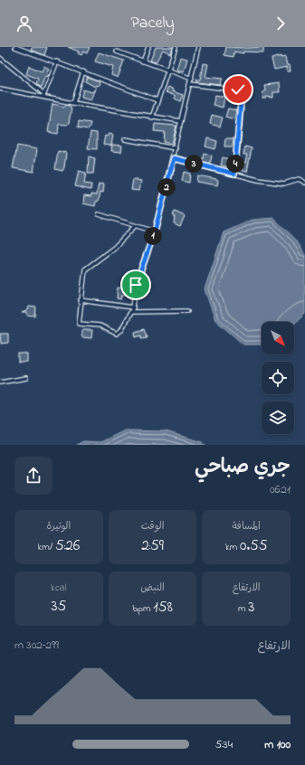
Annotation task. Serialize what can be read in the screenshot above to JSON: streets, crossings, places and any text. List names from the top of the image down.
{
  "north": "bottom right",
  "page": {
    "header": "Pacely",
    "pins": [
      "3",
      "4",
      "2",
      "1"
    ],
    "heading": ["جري صباحي", "06:21"],
    "stats": [
      ["المسافة", "0.55 km"],
      ["الوقت", "2:59"],
      ["الوتيرة", "5:26 /km"],
      ["الارتفاع", "3 m"],
      ["النبض", "158 bpm"],
      ["kcal", "35"]
    ],
    "chart": ["الارتفاع", "299–302 m"],
    "list": [
      {
        "name": "100 m",
        "note": "5:34"
      }
    ]
  }
}
